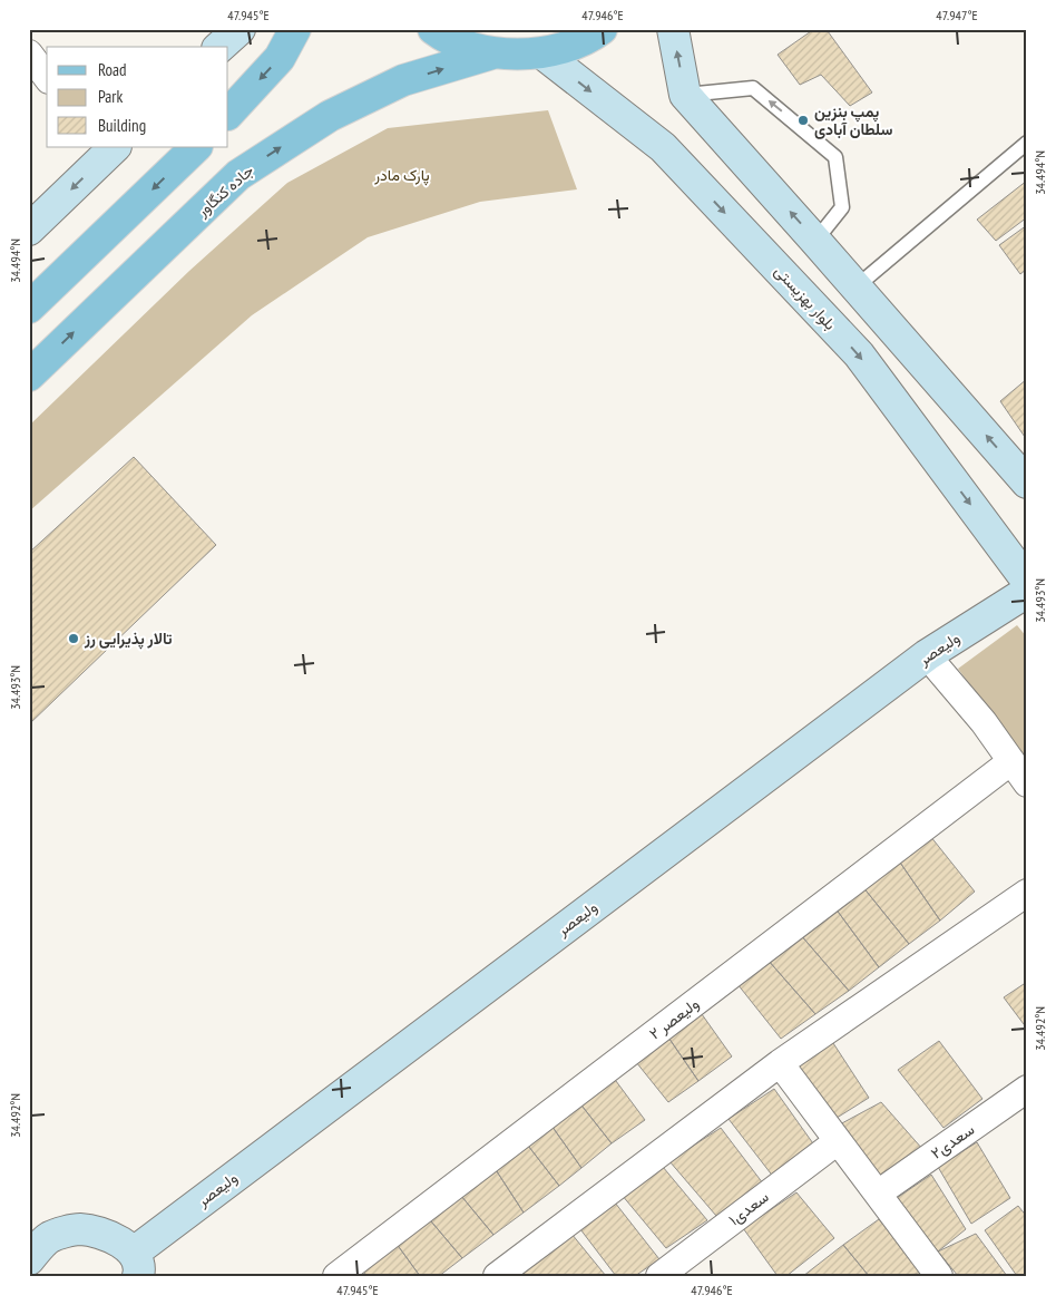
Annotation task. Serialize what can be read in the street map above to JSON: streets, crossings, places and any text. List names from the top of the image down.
{
  "streets": {
    "main road": ["جاده کنگاور"],
    "street": [
      "بلوار بهزیستی",
      "ولیعصر",
      "ولیعصر ۲",
      "سعدی۲",
      "سعدی۱"
    ]
  },
  "crossings": [
    ["بلوار بهزیستی", "ولیعصر"]
  ],
  "parks": ["پارک مادر"],
  "places": ["پمپ بنزین سلطان آبادی", "تالار پذیرایی رز"],
  "legend": ["Road", "Park", "Building"],
  "coordinates": [
    "47.945°E",
    "47.946°E",
    "47.947°E",
    "34.494°N",
    "34.493°N",
    "34.492°N"
  ]
}
